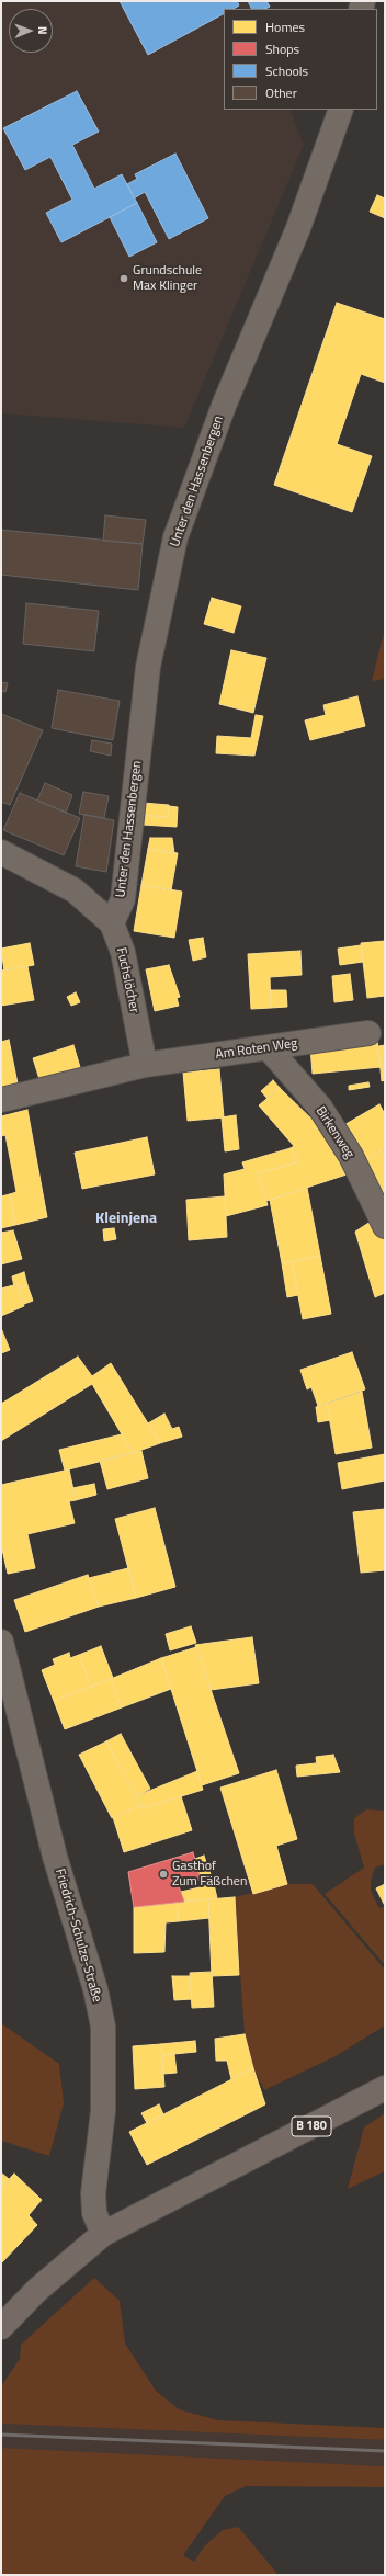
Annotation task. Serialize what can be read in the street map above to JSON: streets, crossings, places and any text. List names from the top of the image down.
{
  "streets": {
    "main road": ["B 180"],
    "street": [
      "Unter den Hassenbergen",
      "Fuchslöcher",
      "Am Roten Weg",
      "Birkenweg",
      "Friedrich-Schulze-Straße"
    ]
  },
  "crossings": [
    ["Unter den Hassenbergen", "Fuchslöcher"],
    ["Fuchslöcher", "Am Roten Weg"],
    ["Am Roten Weg", "Birkenweg"],
    ["Friedrich-Schulze-Straße", "B 180"]
  ],
  "districts": ["Kleinjena"],
  "places": ["Grundschule Max Klinger", "Gasthof Zum Fäßchen"],
  "legend": [
    "Homes",
    "Shops",
    "Schools",
    "Other"
  ],
  "north": "right"
}
